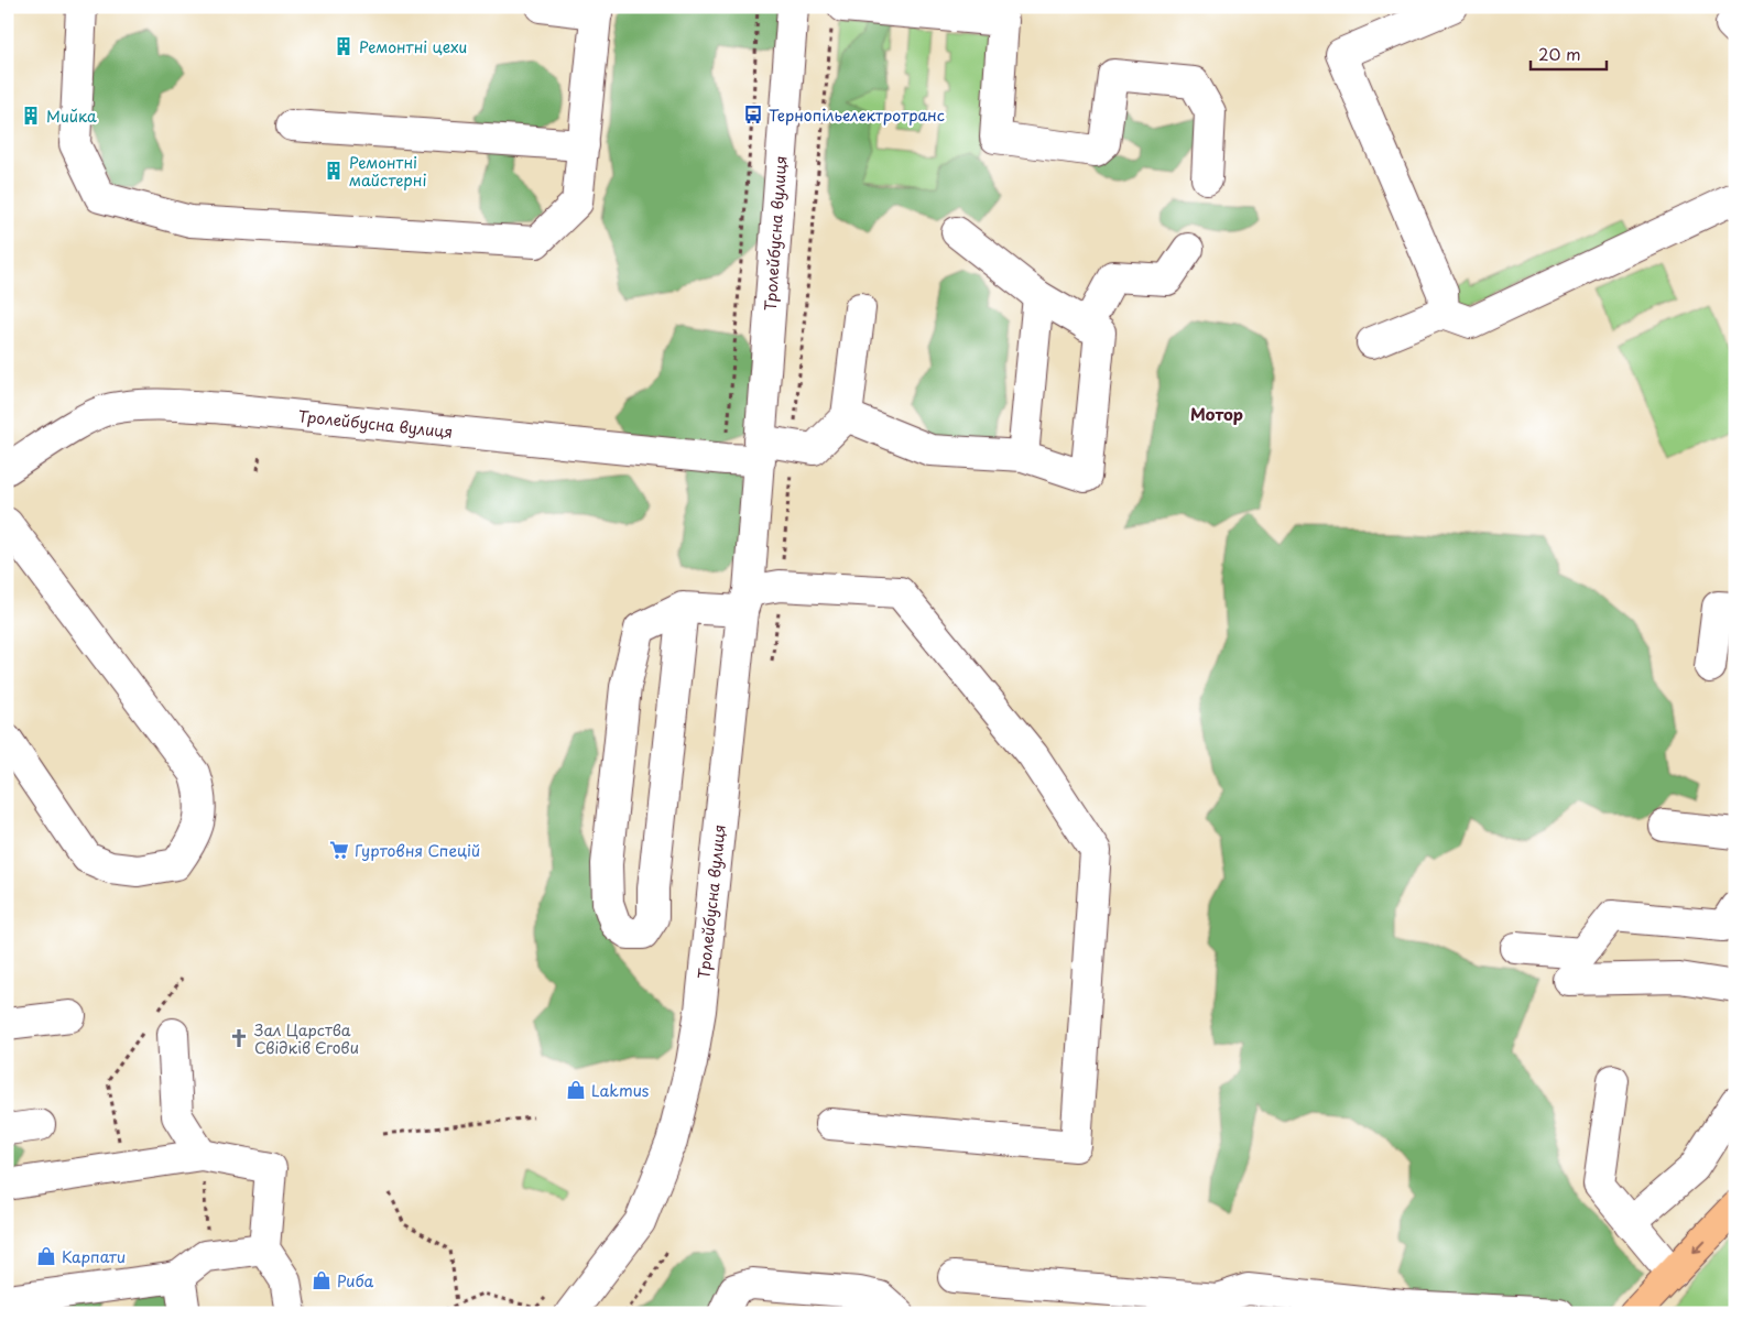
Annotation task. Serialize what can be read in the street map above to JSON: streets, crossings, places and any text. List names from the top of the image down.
{
  "streets": {
    "street": ["Тролейбусна вулиця"]
  },
  "districts": ["Мотор"],
  "places": {
    "building": ["Ремонтні цехи", "Мийка", "Ремонтні майстерні"],
    "bus stop": ["Тернопільелектротранс"],
    "supermarket": ["Гуртовня Спецій"],
    "church": ["Зал Царства Свідків Єгови"],
    "shop": ["Lakmus", "Карпати", "Риба"]
  },
  "scale_bar": "20 m"
}
